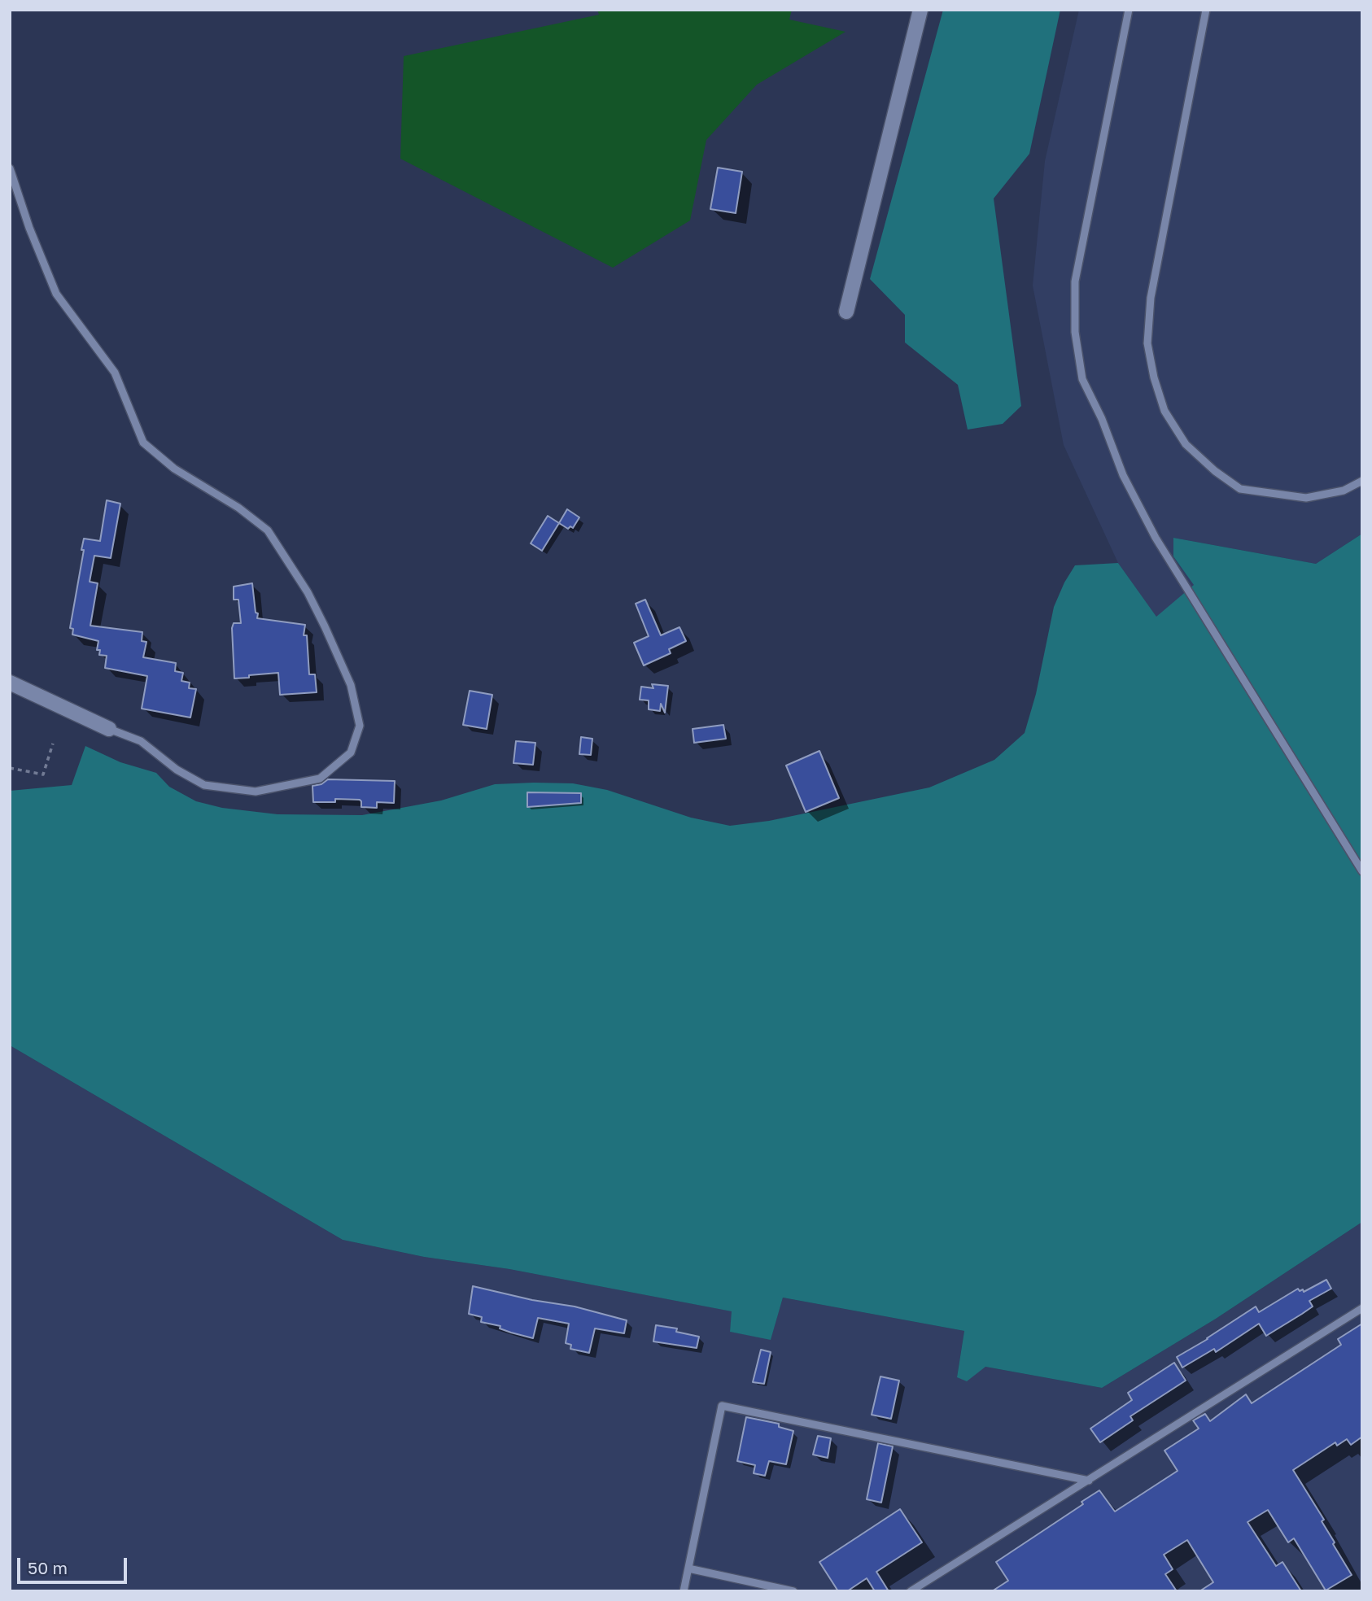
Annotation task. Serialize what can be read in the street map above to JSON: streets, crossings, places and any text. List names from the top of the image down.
{
  "scale_bar": "50 m"
}
